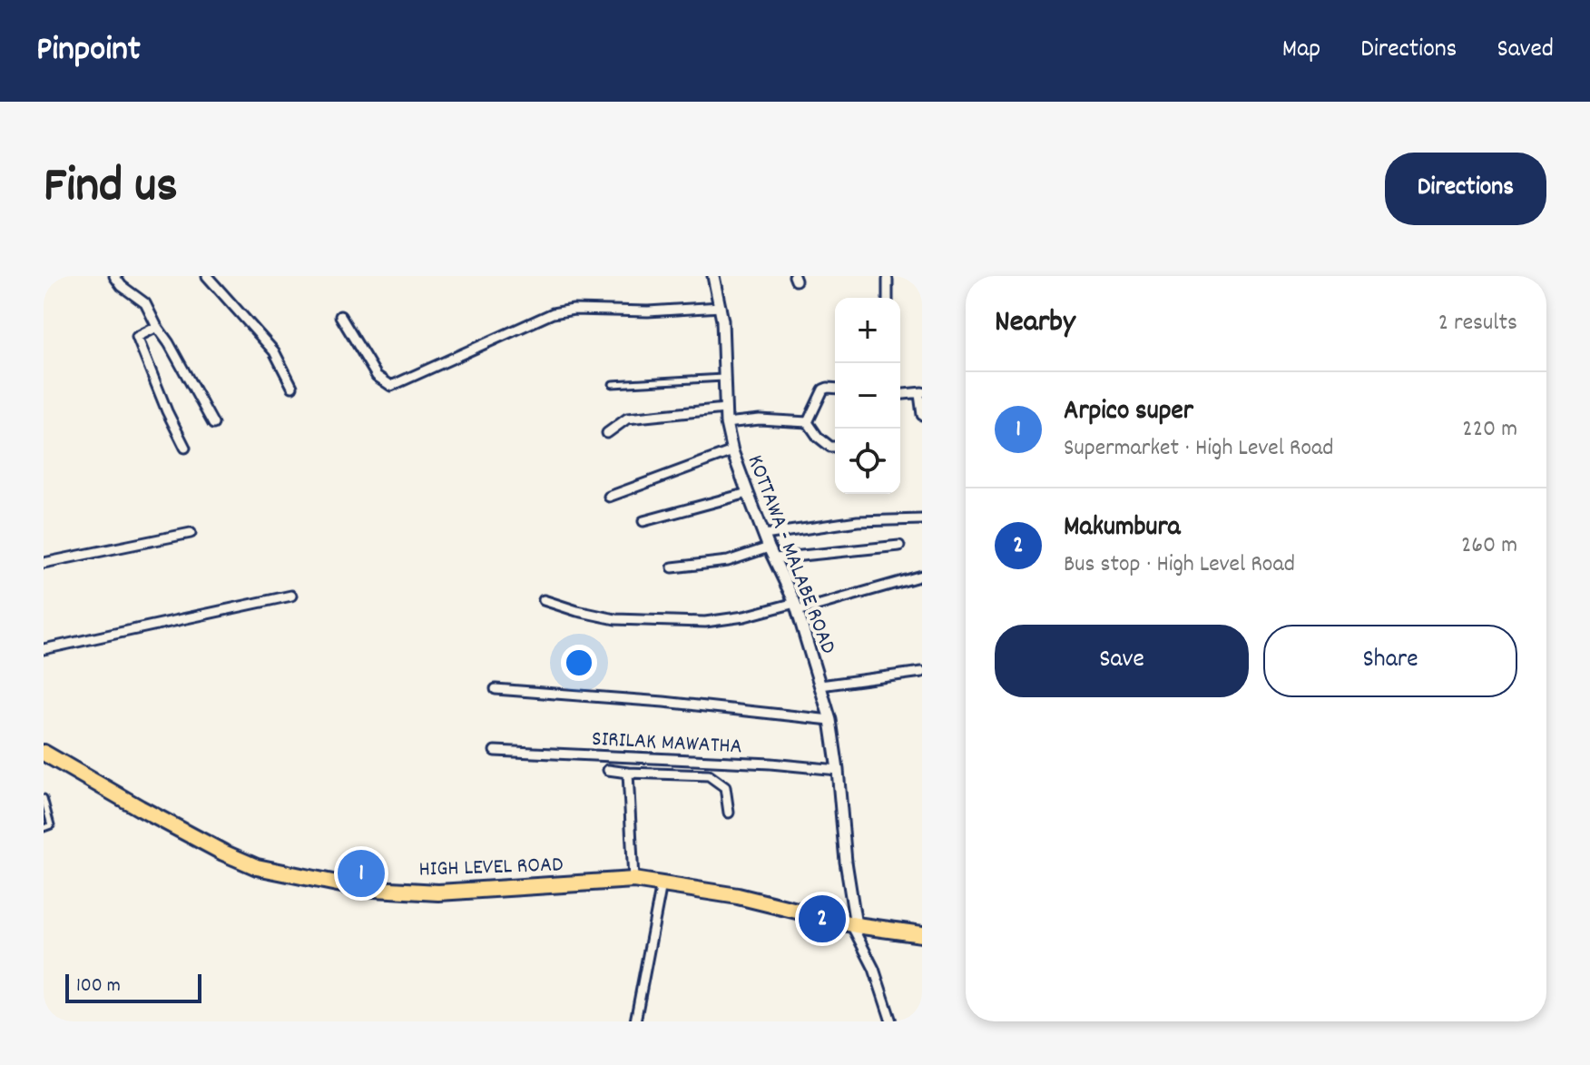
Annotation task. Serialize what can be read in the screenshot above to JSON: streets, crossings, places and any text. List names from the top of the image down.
{
  "streets": {
    "highway": ["HIGH LEVEL ROAD"],
    "street": ["KOTTAWA - MALABE ROAD", "SIRILAK MAWATHA"]
  },
  "crossings": [
    ["KOTTAWA - MALABE ROAD", "SIRILAK MAWATHA"],
    ["KOTTAWA - MALABE ROAD", "HIGH LEVEL ROAD"]
  ],
  "scale_bar": "100 m",
  "page": {
    "header": "Pinpoint",
    "nav": ["Map", "Directions", "Saved"],
    "title": "Find us",
    "buttons": [
      "Directions",
      ["Save", "Share"]
    ],
    "heading": ["Nearby", "2 results"],
    "map_buttons": ["+", "−"],
    "list": [
      {
        "mark": "1",
        "name": "Arpico super",
        "note": "Supermarket · High Level Road",
        "value": "220 m"
      },
      {
        "mark": "2",
        "name": "Makumbura",
        "note": "Bus stop · High Level Road",
        "value": "260 m"
      }
    ],
    "pins": ["1", "2"],
    "scale": "100 m"
  }
}
